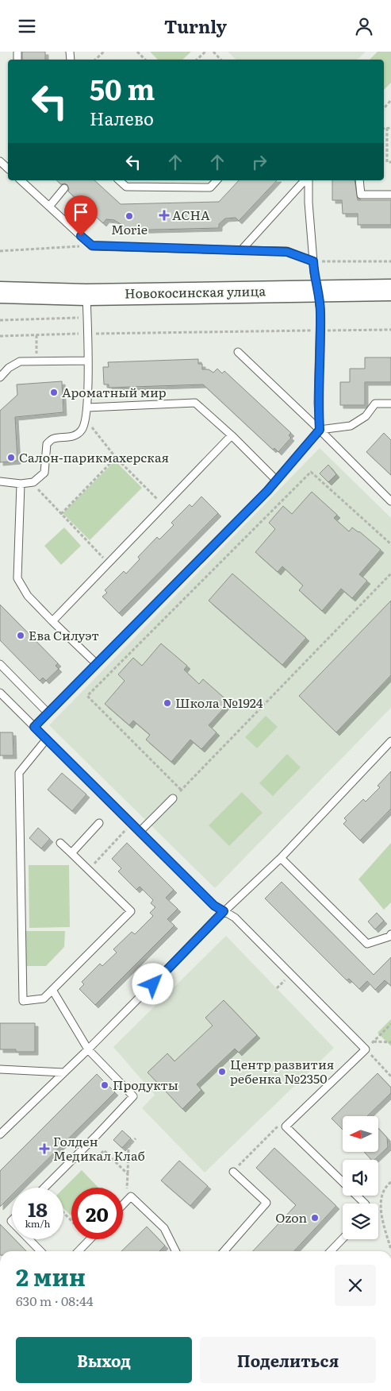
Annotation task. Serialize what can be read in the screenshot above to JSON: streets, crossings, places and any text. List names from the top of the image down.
{
  "streets": {
    "street": ["Новокосинская улица"]
  },
  "places": {
    "health": ["АСНА", "Голден Медикал Клаб"],
    "other": [
      "Morie",
      "Ароматный мир",
      "Салон-парикмахерская",
      "Ева Силуэт",
      "Школа №1924",
      "Центр развития ребенка №2350",
      "Продукты",
      "Ozon"
    ]
  },
  "north": "left",
  "page": {
    "header": "Turnly",
    "turn": ["50 m", "Налево"],
    "speed": "18 km/h",
    "limit": "20",
    "heading": ["2 мин", "630 m · 08:44"],
    "buttons": ["Выход", "Поделиться"]
  }
}
